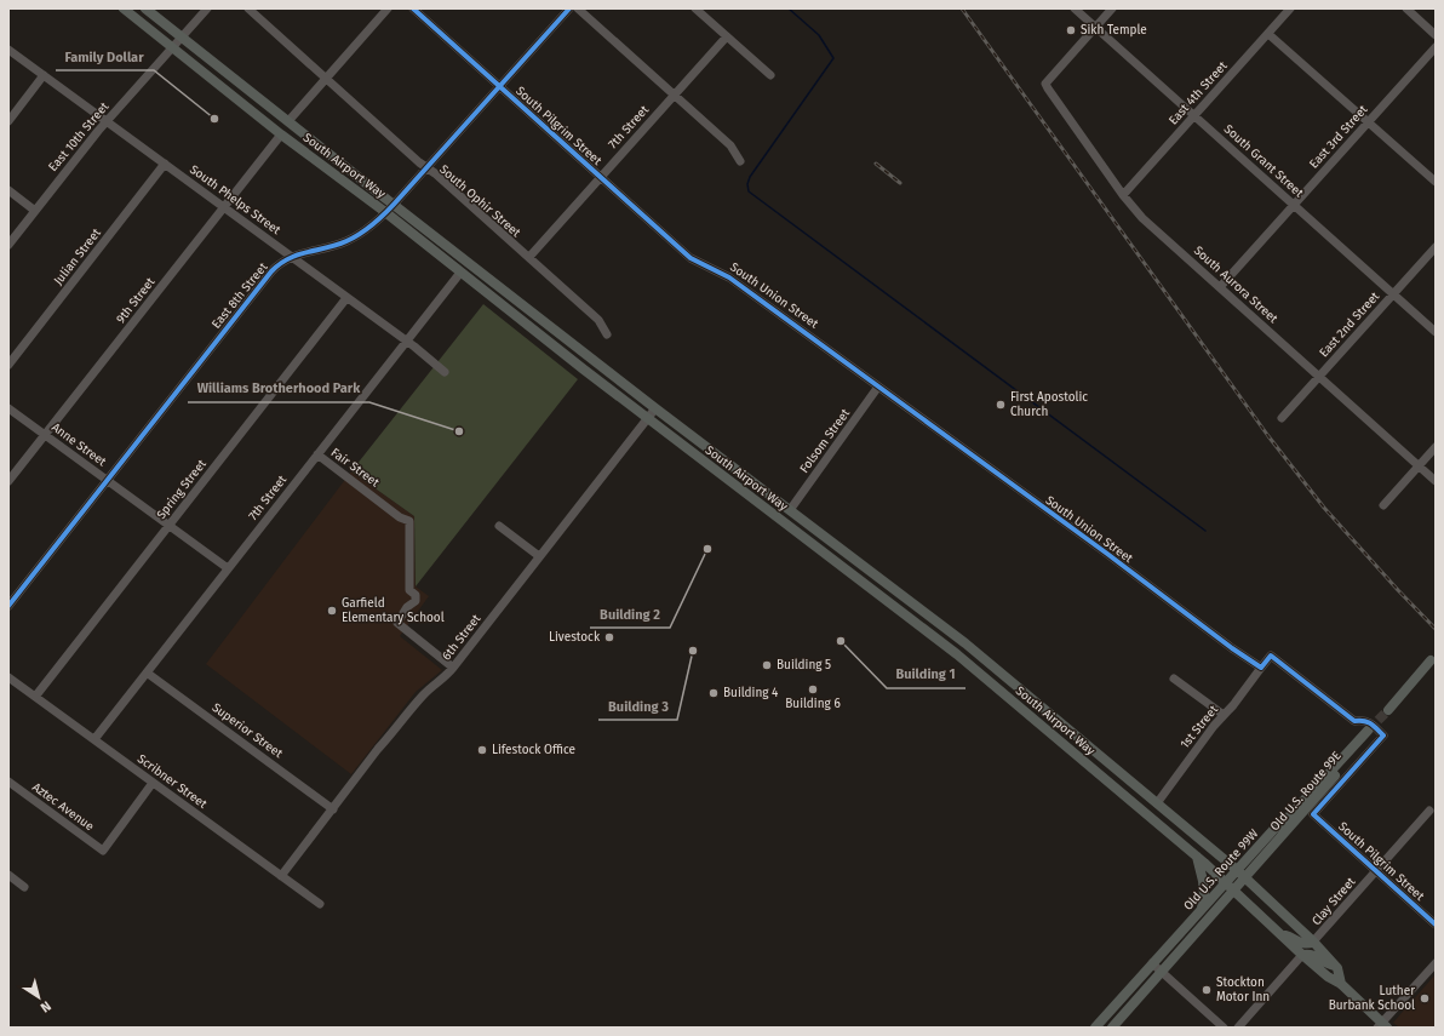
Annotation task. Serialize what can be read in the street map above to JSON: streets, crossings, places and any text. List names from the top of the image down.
{
  "streets": {
    "main road": ["South Airport Way", "Old U.S. Route 99E", "Old U.S. Route 99W"],
    "street": [
      "East 4th Street",
      "South Pilgrim Street",
      "7th Street",
      "East 10th Street",
      "East 3rd Street",
      "South Grant Street",
      "South Phelps Street",
      "South Ophir Street",
      "Julian Street",
      "South Aurora Street",
      "East 8th Street",
      "South Union Street",
      "9th Street",
      "East 2nd Street",
      "Folsom Street",
      "Anne Street",
      "Fair Street",
      "Spring Street",
      "6th Street",
      "1st Street",
      "Superior Street",
      "Scribner Street",
      "Aztec Avenue",
      "Clay Street"
    ]
  },
  "crossings": [
    ["East 4th Street", "South Grant Street"],
    ["East 4th Street", "South Aurora Street"],
    ["South Pilgrim Street", "7th Street"],
    ["South Pilgrim Street", "East 8th Street"],
    ["South Pilgrim Street", "South Union Street"],
    ["South Pilgrim Street", "1st Street"],
    ["South Pilgrim Street", "Clay Street"],
    ["7th Street", "South Airport Way"],
    ["7th Street", "South Phelps Street"],
    ["7th Street", "South Ophir Street"],
    ["7th Street", "Anne Street"],
    ["7th Street", "Fair Street"],
    ["7th Street", "Superior Street"],
    ["7th Street", "Scribner Street"],
    ["East 10th Street", "South Airport Way"],
    ["East 10th Street", "South Phelps Street"],
    ["East 3rd Street", "South Grant Street"],
    ["East 3rd Street", "South Aurora Street"],
    ["South Grant Street", "South Aurora Street"],
    ["South Grant Street", "East 2nd Street"],
    ["South Airport Way", "East 8th Street"],
    ["South Airport Way", "9th Street"],
    ["South Airport Way", "Folsom Street"],
    ["South Airport Way", "6th Street"],
    ["South Airport Way", "1st Street"],
    ["South Airport Way", "Old U.S. Route 99E"],
    ["South Airport Way", "Old U.S. Route 99W"],
    ["South Airport Way", "Clay Street"],
    ["South Phelps Street", "Julian Street"],
    ["South Phelps Street", "East 8th Street"],
    ["South Phelps Street", "9th Street"],
    ["South Phelps Street", "Spring Street"],
    ["South Ophir Street", "East 8th Street"],
    ["South Aurora Street", "East 2nd Street"],
    ["East 8th Street", "Anne Street"],
    ["South Union Street", "Folsom Street"],
    ["South Union Street", "1st Street"],
    ["9th Street", "Anne Street"],
    ["Anne Street", "Spring Street"],
    ["Fair Street", "6th Street"],
    ["Spring Street", "Scribner Street"],
    ["6th Street", "Superior Street"],
    ["6th Street", "Scribner Street"],
    ["Scribner Street", "Aztec Avenue"],
    ["Old U.S. Route 99E", "Old U.S. Route 99W"]
  ],
  "places": [
    "Sikh Temple",
    "Family Dollar",
    "First Apostolic Church",
    "Williams Brotherhood Park",
    "Building 2",
    "Garfield Elementary School",
    "Livestock",
    "Building 1",
    "Building 3",
    "Building 5",
    "Building 6",
    "Building 4",
    "Lifestock Office",
    "Stockton Motor Inn",
    "Luther Burbank School"
  ],
  "north": "bottom right"
}
